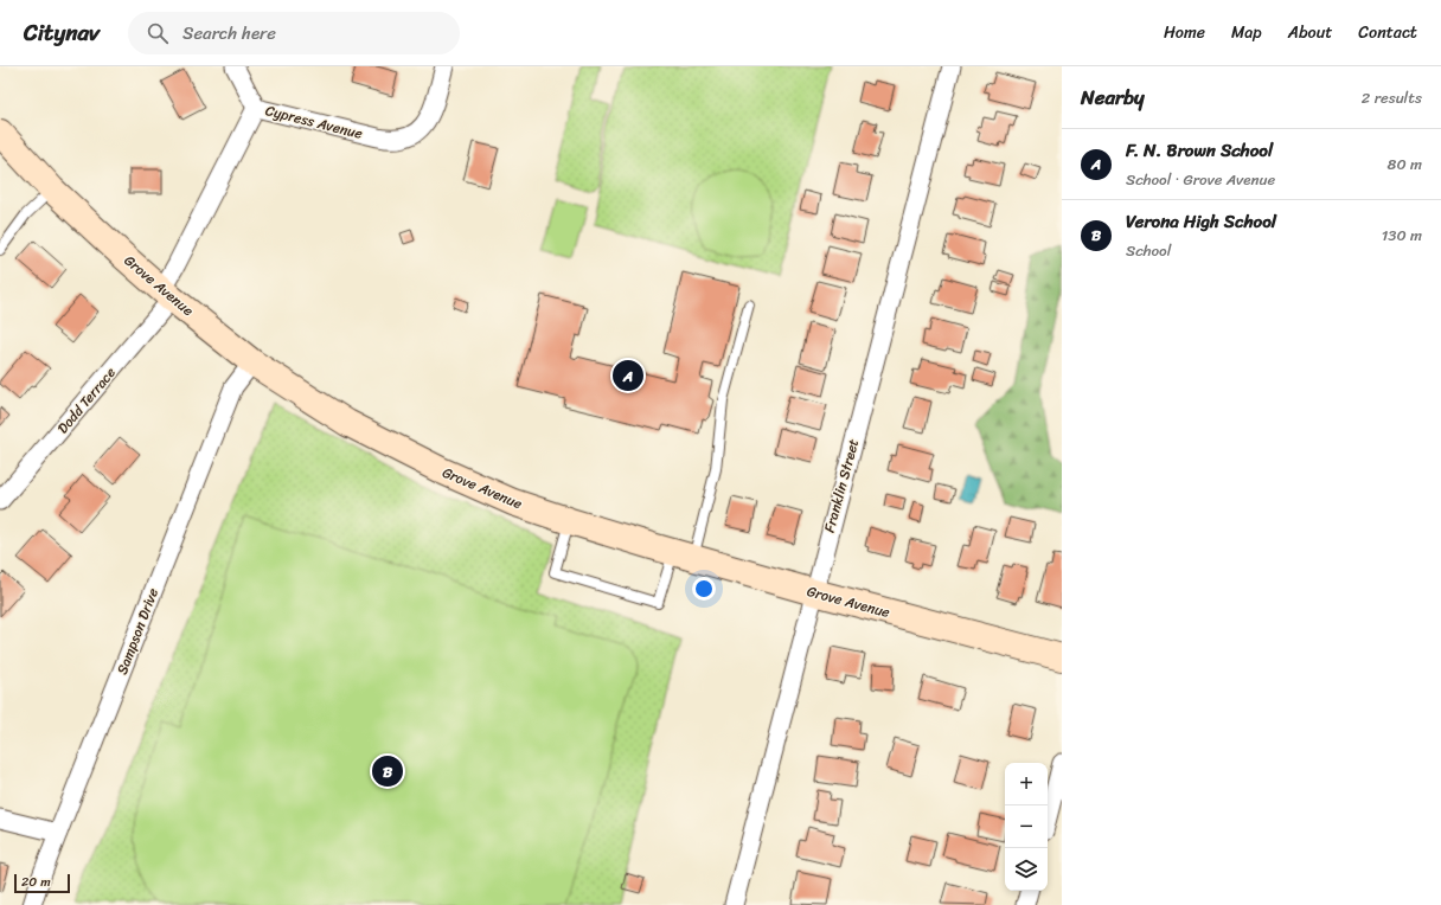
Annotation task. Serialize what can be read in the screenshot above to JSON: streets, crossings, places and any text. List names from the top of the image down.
{
  "streets": {
    "street": [
      "Cypress Avenue",
      "Grove Avenue",
      "Dodd Terrace",
      "Franklin Street",
      "Sampson Drive"
    ]
  },
  "crossings": [
    ["Cypress Avenue", "Grove Avenue"],
    ["Cypress Avenue", "Dodd Terrace"],
    ["Grove Avenue", "Dodd Terrace"],
    ["Grove Avenue", "Franklin Street"],
    ["Grove Avenue", "Sampson Drive"]
  ],
  "scale_bar": "20 m",
  "page": {
    "header": "Citynav",
    "search": "Search here",
    "nav": [
      "Home",
      "Map",
      "About",
      "Contact"
    ],
    "heading": ["Nearby", "2 results"],
    "list": [
      {
        "mark": "A",
        "name": "F. N. Brown School",
        "note": "School · Grove Avenue",
        "value": "80 m"
      },
      {
        "mark": "B",
        "name": "Verona High School",
        "note": "School",
        "value": "130 m"
      }
    ],
    "pins": ["A", "B"],
    "map_buttons": ["+", "−"],
    "scale": "20 m"
  }
}
